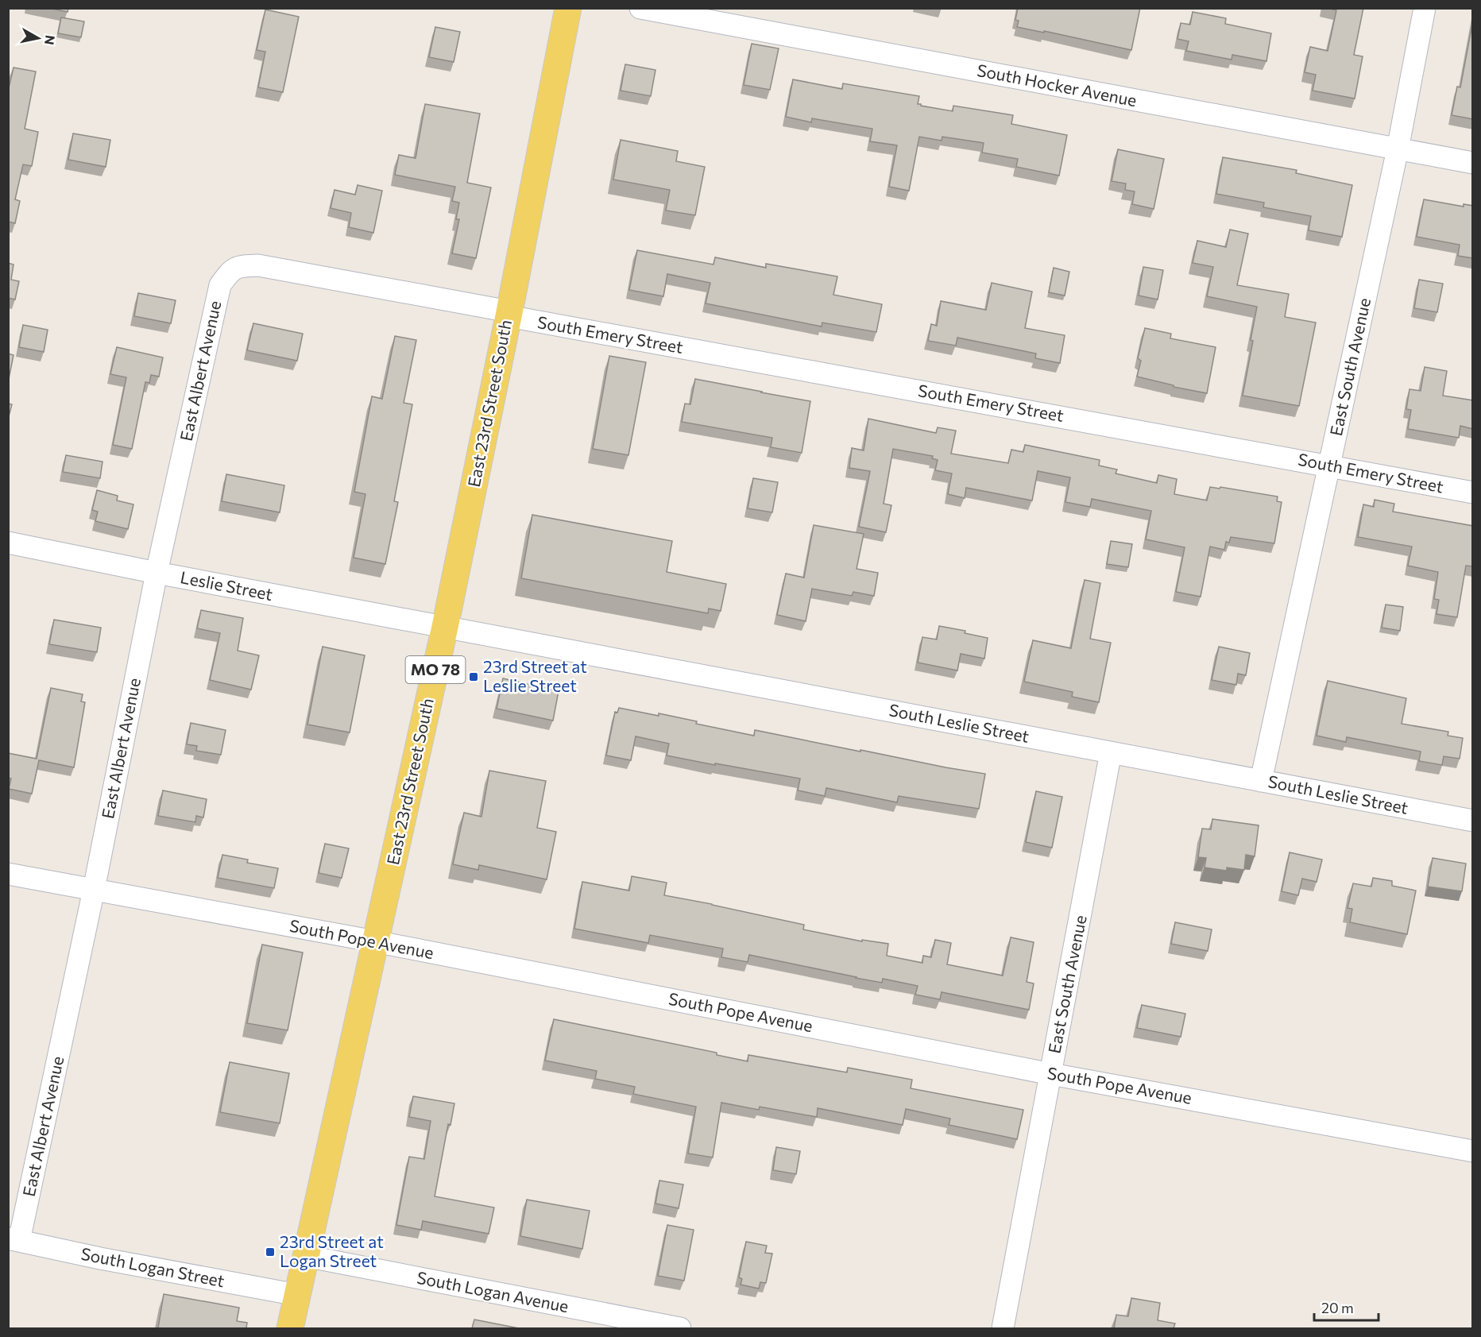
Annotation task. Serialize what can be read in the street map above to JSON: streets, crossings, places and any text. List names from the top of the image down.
{
  "streets": {
    "main road": ["East 23rd Street South", "MO 78"],
    "street": [
      "South Hocker Avenue",
      "South Emery Street",
      "East South Avenue",
      "East Albert Avenue",
      "Leslie Street",
      "South Leslie Street",
      "South Pope Avenue",
      "South Logan Street",
      "South Logan Avenue"
    ]
  },
  "crossings": [
    ["South Hocker Avenue", "East South Avenue"],
    ["South Emery Street", "East South Avenue"],
    ["South Emery Street", "East Albert Avenue"],
    ["South Emery Street", "East 23rd Street South"],
    ["East South Avenue", "South Leslie Street"],
    ["East South Avenue", "South Pope Avenue"],
    ["East Albert Avenue", "Leslie Street"],
    ["East Albert Avenue", "South Pope Avenue"],
    ["East Albert Avenue", "South Logan Street"],
    ["East 23rd Street South", "Leslie Street"],
    ["East 23rd Street South", "South Leslie Street"],
    ["East 23rd Street South", "South Pope Avenue"],
    ["East 23rd Street South", "South Logan Street"],
    ["East 23rd Street South", "South Logan Avenue"],
    ["Leslie Street", "South Leslie Street"]
  ],
  "places": {
    "transit": ["23rd Street at Leslie Street", "23rd Street at Logan Street"]
  },
  "scale_bar": "20 m",
  "north": "right"
}
